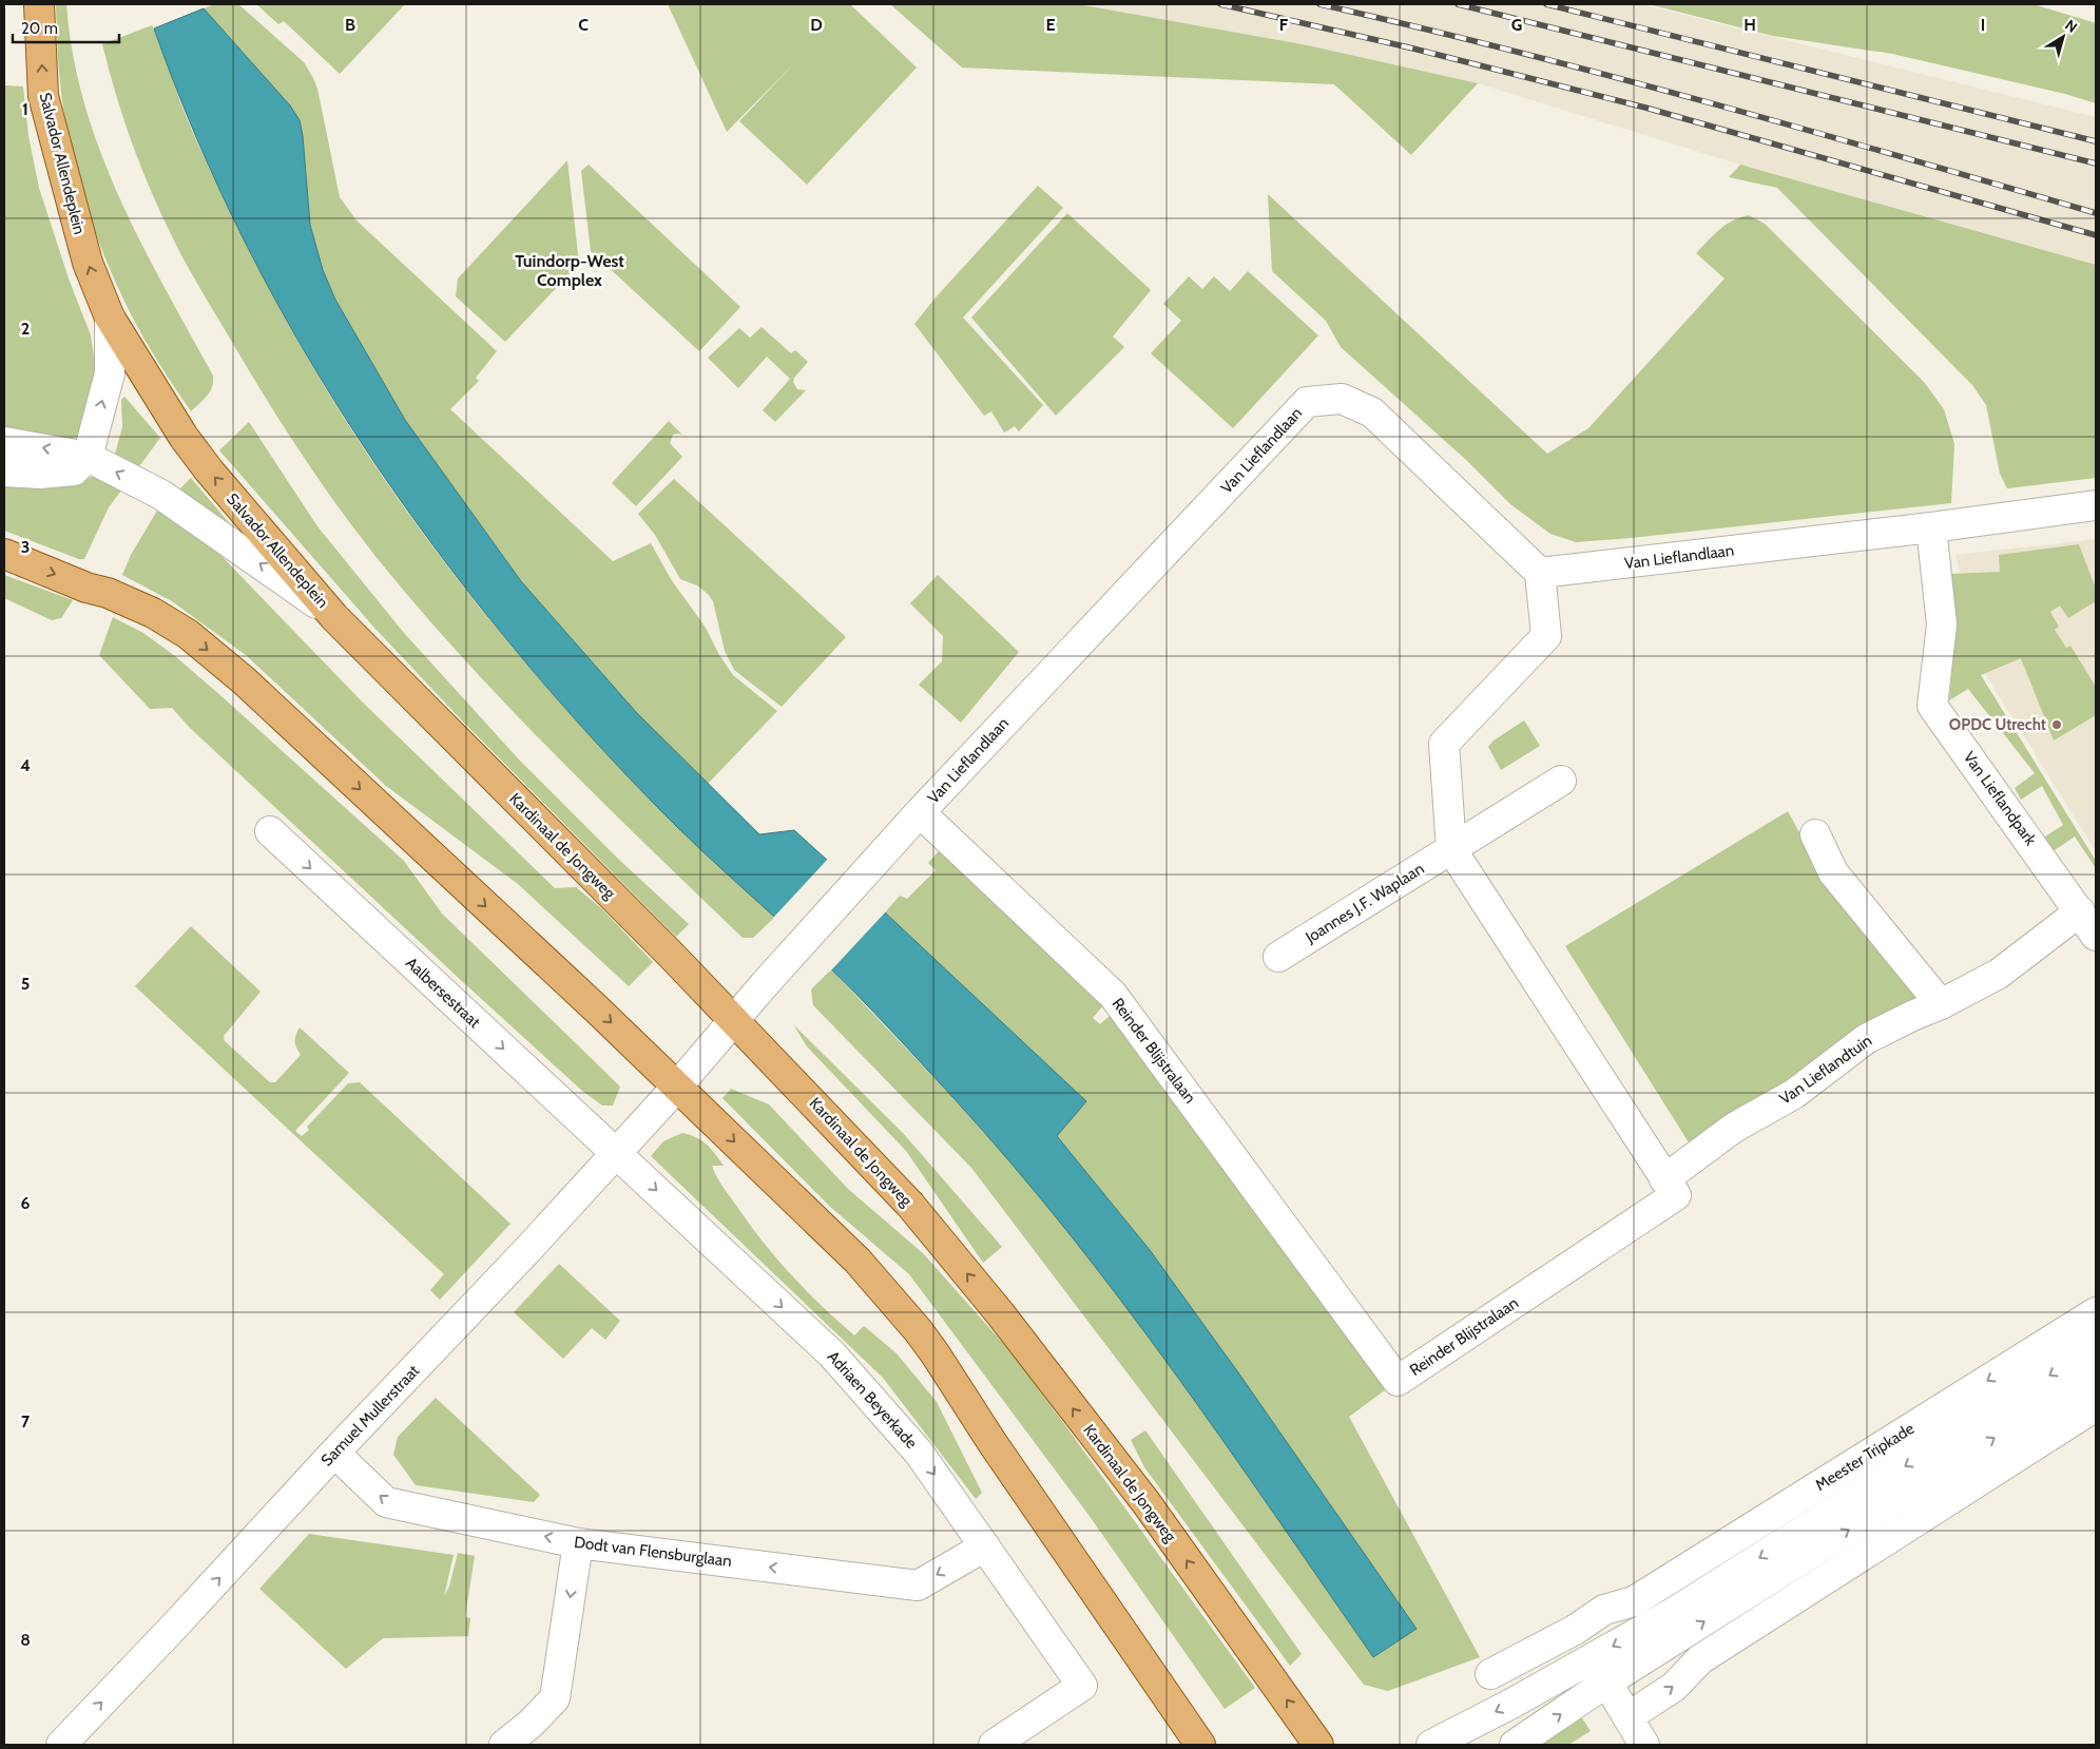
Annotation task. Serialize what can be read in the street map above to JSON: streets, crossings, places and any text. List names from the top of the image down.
{
  "streets": {
    "main road": ["Salvador Allendeplein", "Kardinaal de Jongweg"],
    "street": [
      "Van Lieflandlaan",
      "Van Lieflandpark",
      "Joannes J.F. Waplaan",
      "Aalbersestraat",
      "Reinder Blijstralaan",
      "Van Lieflandtuin",
      "Adriaen Beyerkade",
      "Samuel Mullerstraat",
      "Meester Tripkade",
      "Dodt van Flensburglaan"
    ]
  },
  "crossings": [
    ["Salvador Allendeplein", "Kardinaal de Jongweg"],
    ["Van Lieflandlaan", "Van Lieflandpark"],
    ["Van Lieflandlaan", "Kardinaal de Jongweg"],
    ["Van Lieflandlaan", "Reinder Blijstralaan"],
    ["Van Lieflandlaan", "Samuel Mullerstraat"],
    ["Van Lieflandpark", "Van Lieflandtuin"],
    ["Joannes J.F. Waplaan", "Reinder Blijstralaan"],
    ["Aalbersestraat", "Adriaen Beyerkade"],
    ["Aalbersestraat", "Samuel Mullerstraat"],
    ["Reinder Blijstralaan", "Van Lieflandtuin"],
    ["Adriaen Beyerkade", "Samuel Mullerstraat"],
    ["Adriaen Beyerkade", "Dodt van Flensburglaan"],
    ["Samuel Mullerstraat", "Dodt van Flensburglaan"]
  ],
  "one_way": [
    "Salvador Allendeplein",
    "Aalbersestraat",
    "Adriaen Beyerkade",
    "Samuel Mullerstraat",
    "Dodt van Flensburglaan"
  ],
  "districts": ["Tuindorp-West Complex"],
  "places": ["OPDC Utrecht"],
  "scale_bar": "20 m",
  "north": "top right",
  "grid": {
    "columns": [
      "B",
      "C",
      "D",
      "E",
      "F",
      "G",
      "H",
      "I"
    ],
    "rows": [
      "1",
      "2",
      "3",
      "4",
      "5",
      "6",
      "7",
      "8"
    ]
  }
}
